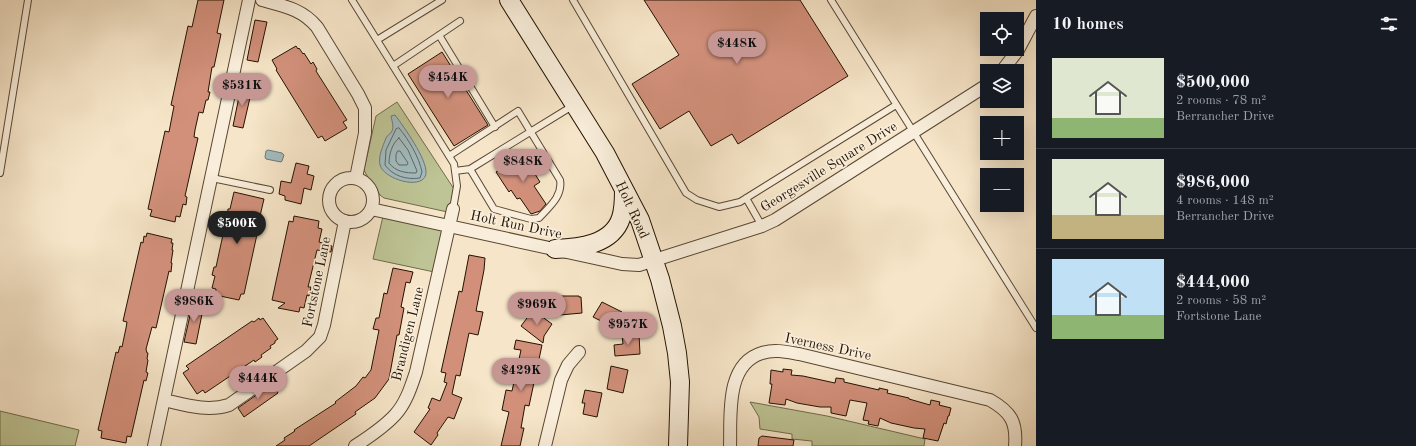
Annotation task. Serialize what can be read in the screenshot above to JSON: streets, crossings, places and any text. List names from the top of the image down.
{
  "streets": {
    "main road": ["Holt Road"],
    "street": [
      "Georgesville Square Drive",
      "Holt Run Drive",
      "Fortstone Lane",
      "Brandigen Lane",
      "Iverness Drive"
    ]
  },
  "crossings": [
    ["Georgesville Square Drive", "Holt Road"],
    ["Georgesville Square Drive", "Holt Run Drive"],
    ["Holt Road", "Holt Run Drive"],
    ["Holt Run Drive", "Fortstone Lane"],
    ["Holt Run Drive", "Brandigen Lane"]
  ],
  "page": {
    "heading": "10 homes",
    "map_buttons": ["+", "−"],
    "price": [
      "$448K",
      "$454K",
      "$531K",
      "$848K",
      "$500K",
      "$986K",
      "$969K",
      "$957K",
      "$429K",
      "$444K"
    ],
    "list": [
      {
        "name": "$500,000",
        "note": "2 rooms · 78 m² · Berrancher Drive"
      },
      {
        "name": "$986,000",
        "note": "4 rooms · 148 m² · Berrancher Drive"
      },
      {
        "name": "$444,000",
        "note": "2 rooms · 58 m² · Fortstone Lane"
      }
    ]
  }
}
